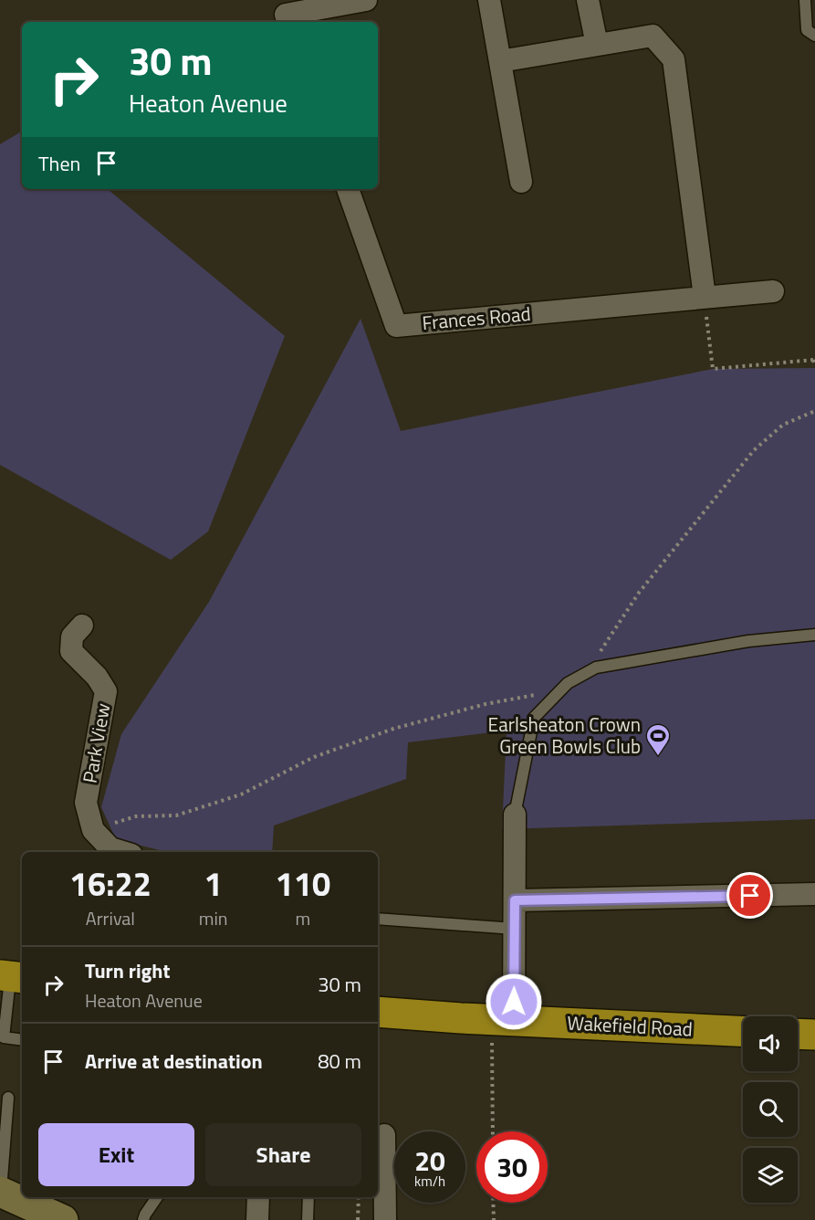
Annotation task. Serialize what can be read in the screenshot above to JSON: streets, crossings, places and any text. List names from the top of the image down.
{
  "streets": {
    "highway": ["Wakefield Road"],
    "street": ["Frances Road", "Park View"]
  },
  "places": {
    "sports": ["Earlsheaton Crown Green Bowls Club"]
  },
  "page": {
    "turn": ["30 m", "Heaton Avenue"],
    "then": "Then",
    "eta": [
      "16:22",
      "Arrival",
      "1",
      "min",
      "110",
      "m"
    ],
    "list": [
      {
        "name": "Turn right",
        "note": "Heaton Avenue",
        "value": "30 m"
      },
      {
        "name": "Arrive at destination",
        "value": "80 m"
      }
    ],
    "buttons": ["Exit", "Share"],
    "speed": "20 km/h",
    "limit": "30"
  }
}
